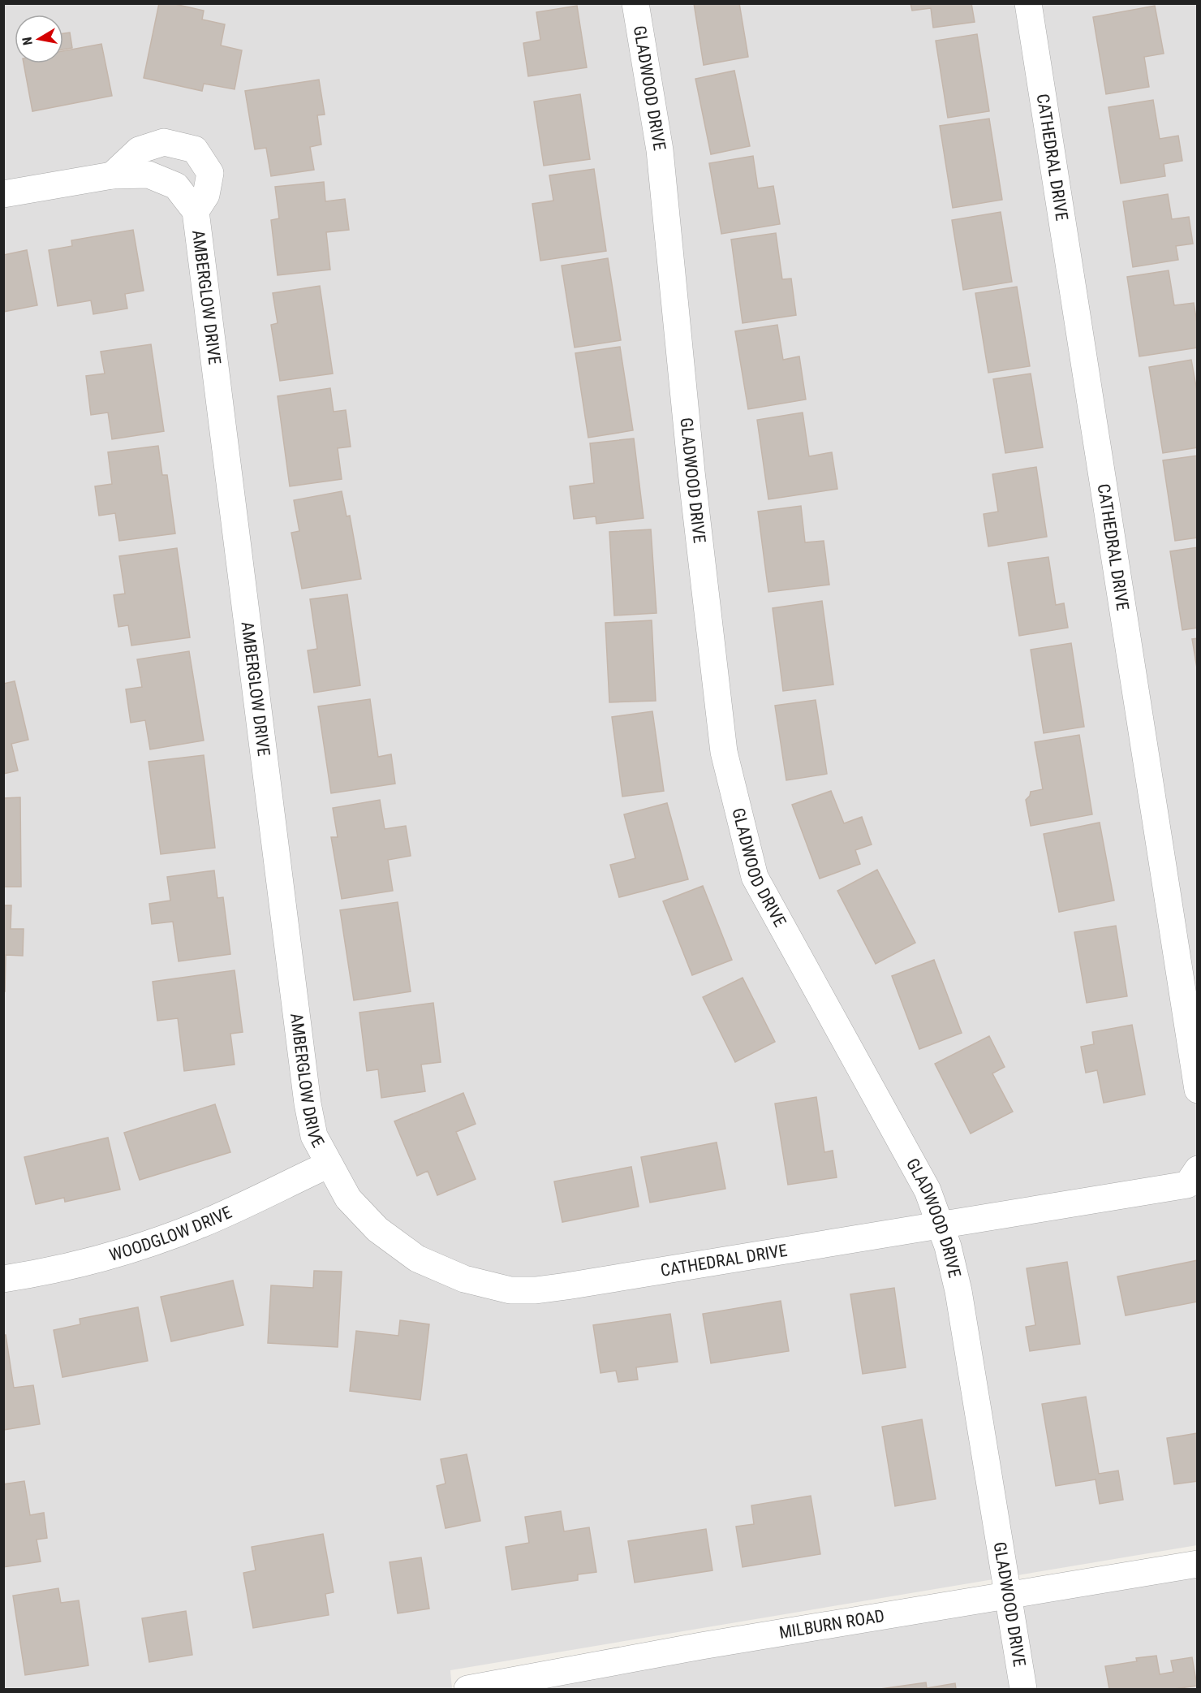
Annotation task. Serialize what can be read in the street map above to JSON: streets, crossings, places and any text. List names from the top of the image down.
{
  "streets": {
    "street": [
      "GLADWOOD DRIVE",
      "CATHEDRAL DRIVE",
      "AMBERGLOW DRIVE",
      "WOODGLOW DRIVE",
      "MILBURN ROAD"
    ]
  },
  "crossings": [
    ["GLADWOOD DRIVE", "CATHEDRAL DRIVE"],
    ["GLADWOOD DRIVE", "MILBURN ROAD"],
    ["CATHEDRAL DRIVE", "AMBERGLOW DRIVE"],
    ["CATHEDRAL DRIVE", "WOODGLOW DRIVE"],
    ["AMBERGLOW DRIVE", "WOODGLOW DRIVE"]
  ],
  "north": "left"
}
